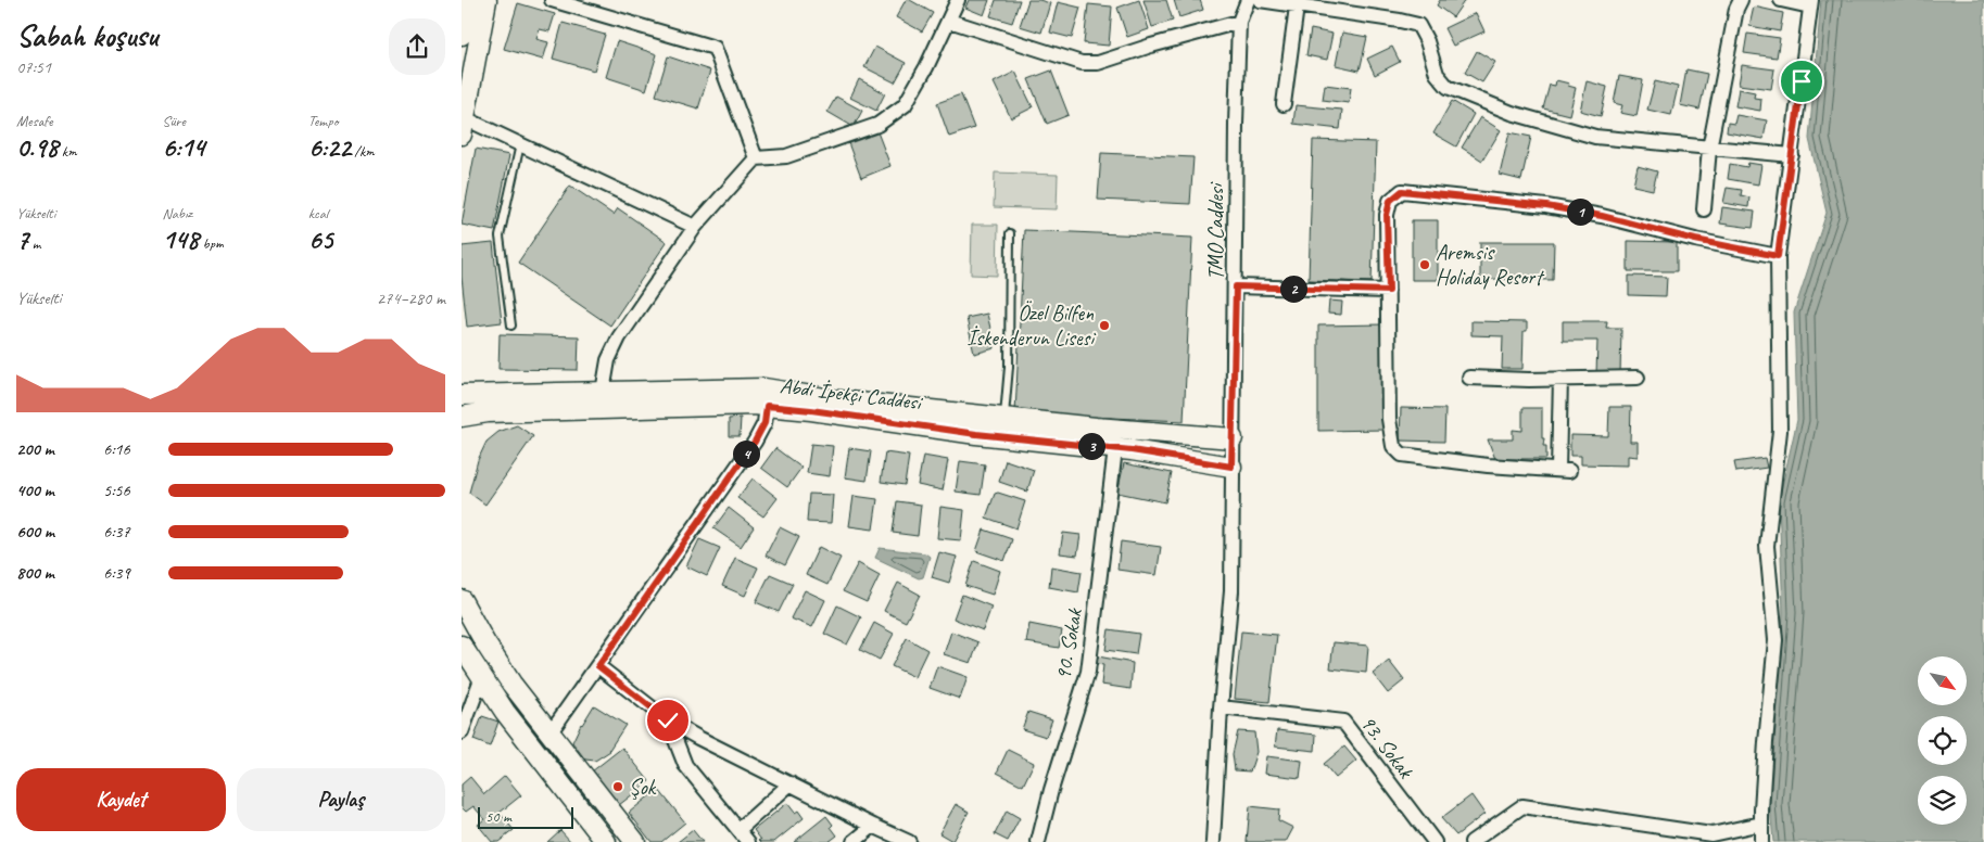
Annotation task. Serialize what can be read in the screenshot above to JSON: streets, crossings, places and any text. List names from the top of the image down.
{
  "streets": {
    "street": [
      "TMO Caddesi",
      "Abdi İpekçi Caddesi",
      "90. Sokak",
      "93. Sokak"
    ]
  },
  "crossings": [
    ["TMO Caddesi", "Abdi İpekçi Caddesi"],
    ["Abdi İpekçi Caddesi", "90. Sokak"]
  ],
  "places": ["Aremsis Holiday Resort", "Özel Bilfen İskenderun Lisesi", "Şok"],
  "scale_bar": "50 m",
  "north": "bottom right",
  "page": {
    "heading": ["Sabah koşusu", "07:51"],
    "stats": [
      ["Mesafe", "0.98 km"],
      ["Süre", "6:14"],
      ["Tempo", "6:22 /km"],
      ["Yükselti", "7 m"],
      ["Nabız", "148 bpm"],
      ["kcal", "65"]
    ],
    "pins": [
      "1",
      "2",
      "3",
      "4"
    ],
    "chart": ["Yükselti", "274–280 m"],
    "list": [
      {
        "name": "200 m",
        "note": "6:16"
      },
      {
        "name": "400 m",
        "note": "5:56"
      },
      {
        "name": "600 m",
        "note": "6:37"
      },
      {
        "name": "800 m",
        "note": "6:39"
      }
    ],
    "buttons": ["Kaydet", "Paylaş"],
    "scale": "50 m"
  }
}
